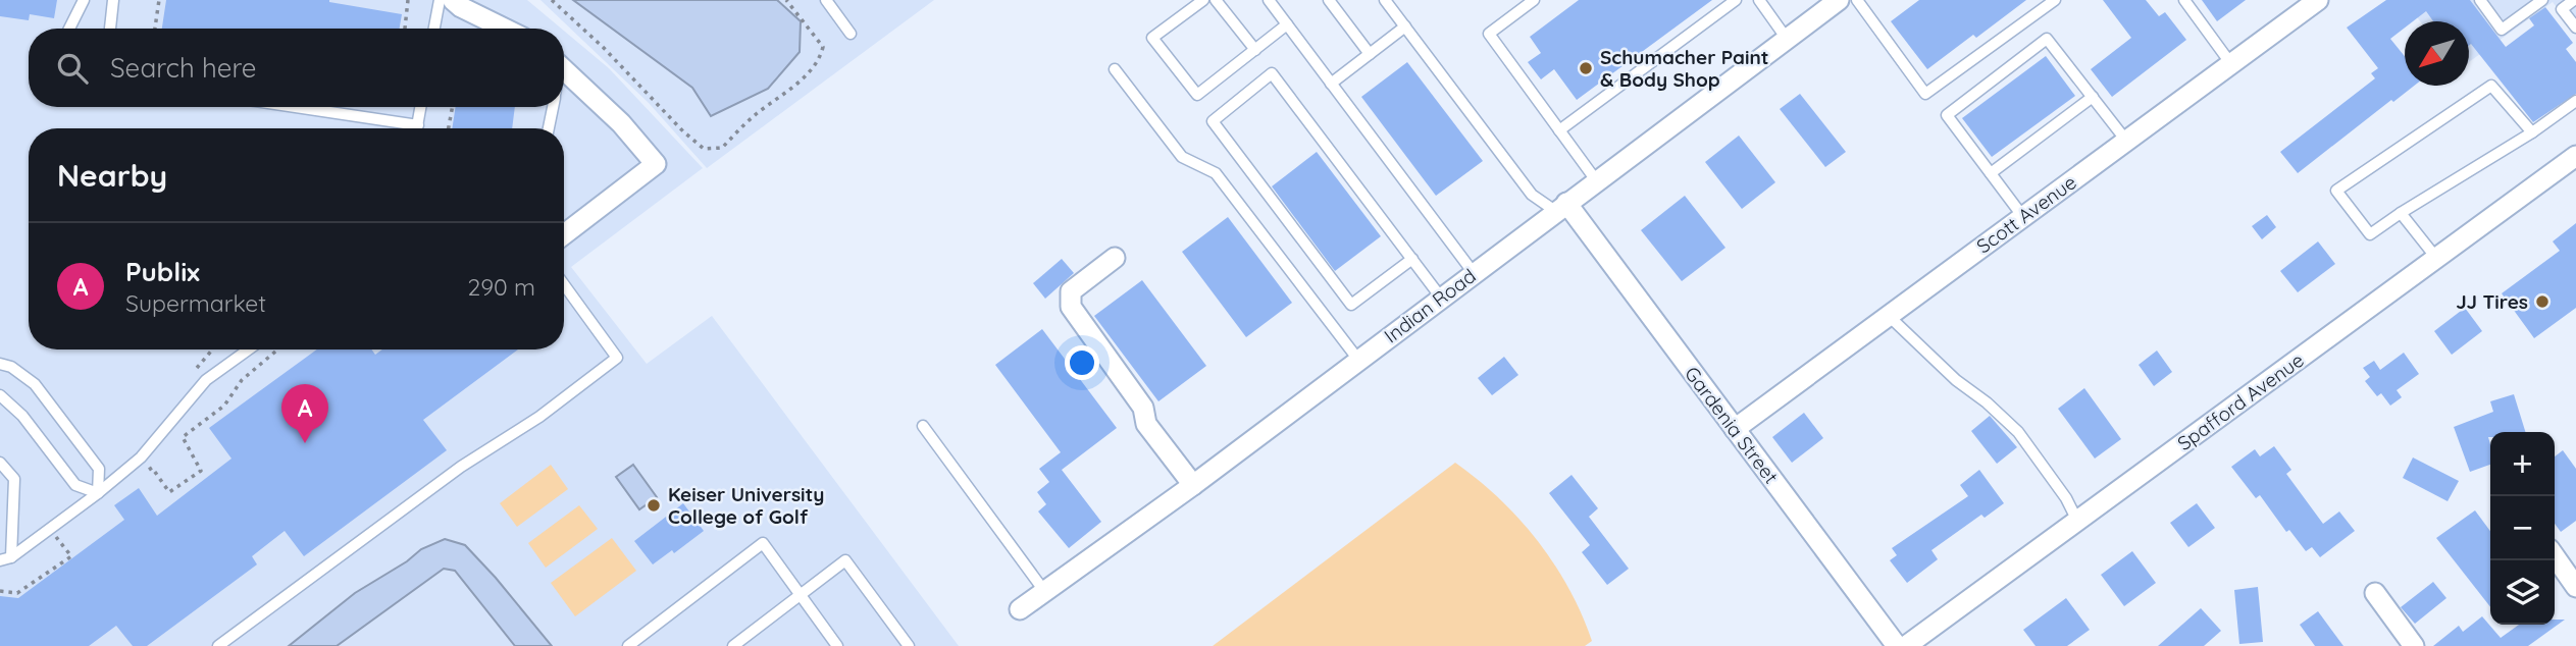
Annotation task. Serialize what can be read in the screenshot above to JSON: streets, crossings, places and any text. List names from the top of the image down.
{
  "streets": {
    "street": [
      "Scott Avenue",
      "Indian Road",
      "Spafford Avenue",
      "Gardenia Street"
    ]
  },
  "crossings": [
    ["Scott Avenue", "Gardenia Street"],
    ["Indian Road", "Gardenia Street"]
  ],
  "places": ["Schumacher Paint & Body Shop", "JJ Tires", "Keiser University College of Golf"],
  "north": "bottom left",
  "page": {
    "search": "Search here",
    "heading": "Nearby",
    "list": [
      {
        "mark": "A",
        "name": "Publix",
        "note": "Supermarket",
        "value": "290 m"
      }
    ],
    "pins": "A",
    "map_buttons": ["+", "−"]
  }
}
